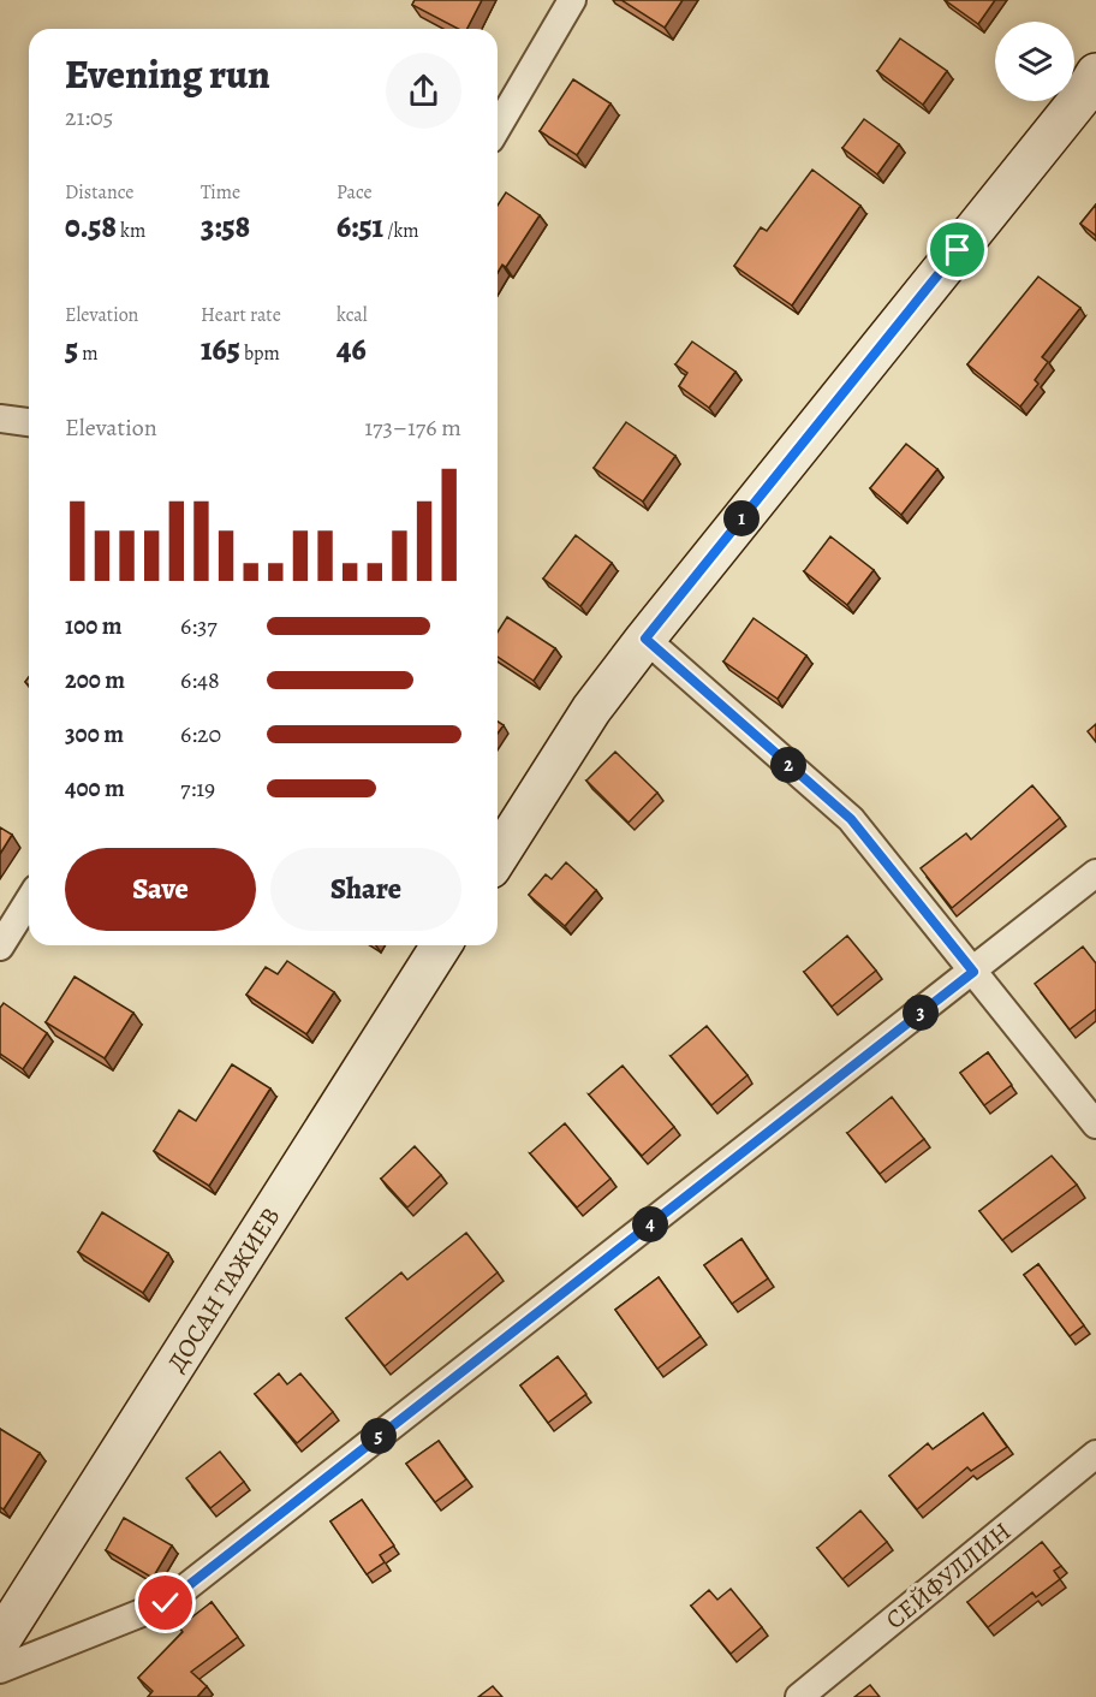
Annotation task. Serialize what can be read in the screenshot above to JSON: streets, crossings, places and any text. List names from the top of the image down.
{
  "streets": {
    "street": ["ДОСАН ТАЖИЕВ", "СЕЙФУЛЛИН"]
  },
  "page": {
    "heading": ["Evening run", "21:05"],
    "stats": [
      ["Distance", "0.58 km"],
      ["Time", "3:58"],
      ["Pace", "6:51 /km"],
      ["Elevation", "5 m"],
      ["Heart rate", "165 bpm"],
      ["kcal", "46"]
    ],
    "chart": ["Elevation", "173–176 m"],
    "pins": [
      "1",
      "2",
      "3",
      "4",
      "5"
    ],
    "list": [
      {
        "name": "100 m",
        "note": "6:37"
      },
      {
        "name": "200 m",
        "note": "6:48"
      },
      {
        "name": "300 m",
        "note": "6:20"
      },
      {
        "name": "400 m",
        "note": "7:19"
      }
    ],
    "buttons": ["Save", "Share"]
  }
}
